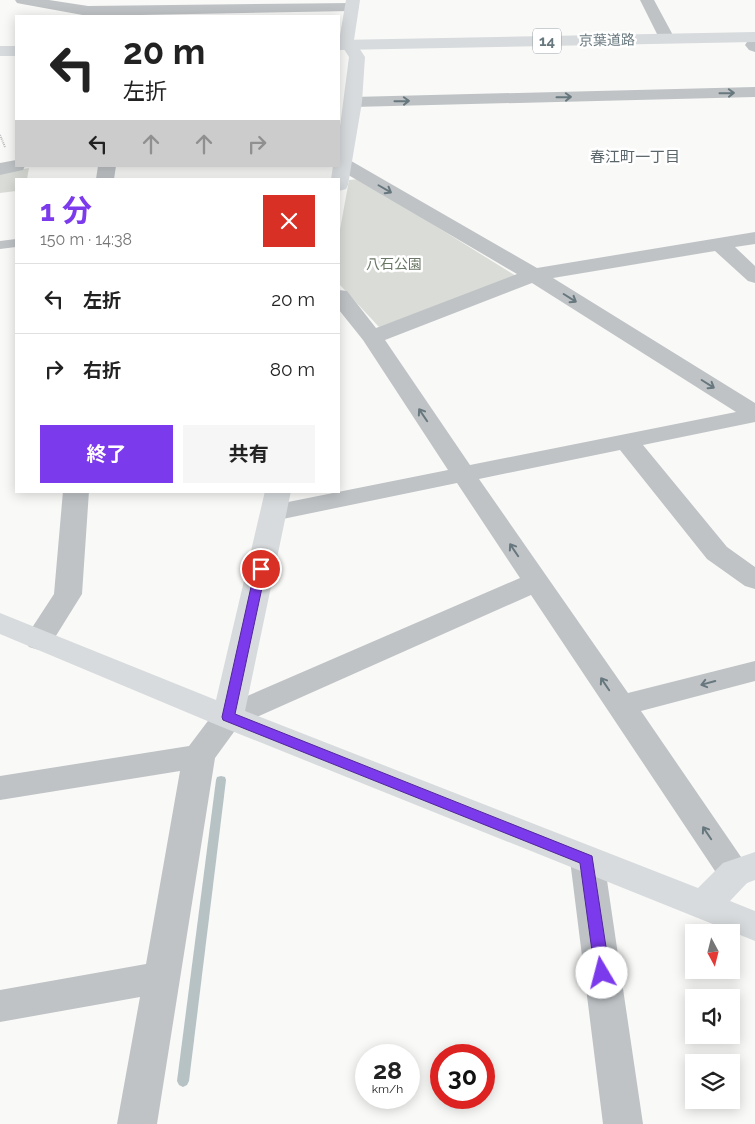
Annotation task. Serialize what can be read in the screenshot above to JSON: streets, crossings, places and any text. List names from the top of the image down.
{
  "streets": {
    "main road": ["京葉道路", "14"]
  },
  "districts": ["春江町一丁目"],
  "parks": ["八石公園"],
  "north": "bottom",
  "page": {
    "turn": ["20 m", "左折"],
    "heading": ["1 分", "150 m · 14:38"],
    "list": [
      {
        "name": "左折",
        "value": "20 m"
      },
      {
        "name": "右折",
        "value": "80 m"
      }
    ],
    "buttons": ["終了", "共有"],
    "speed": "28 km/h",
    "limit": "30"
  }
}
